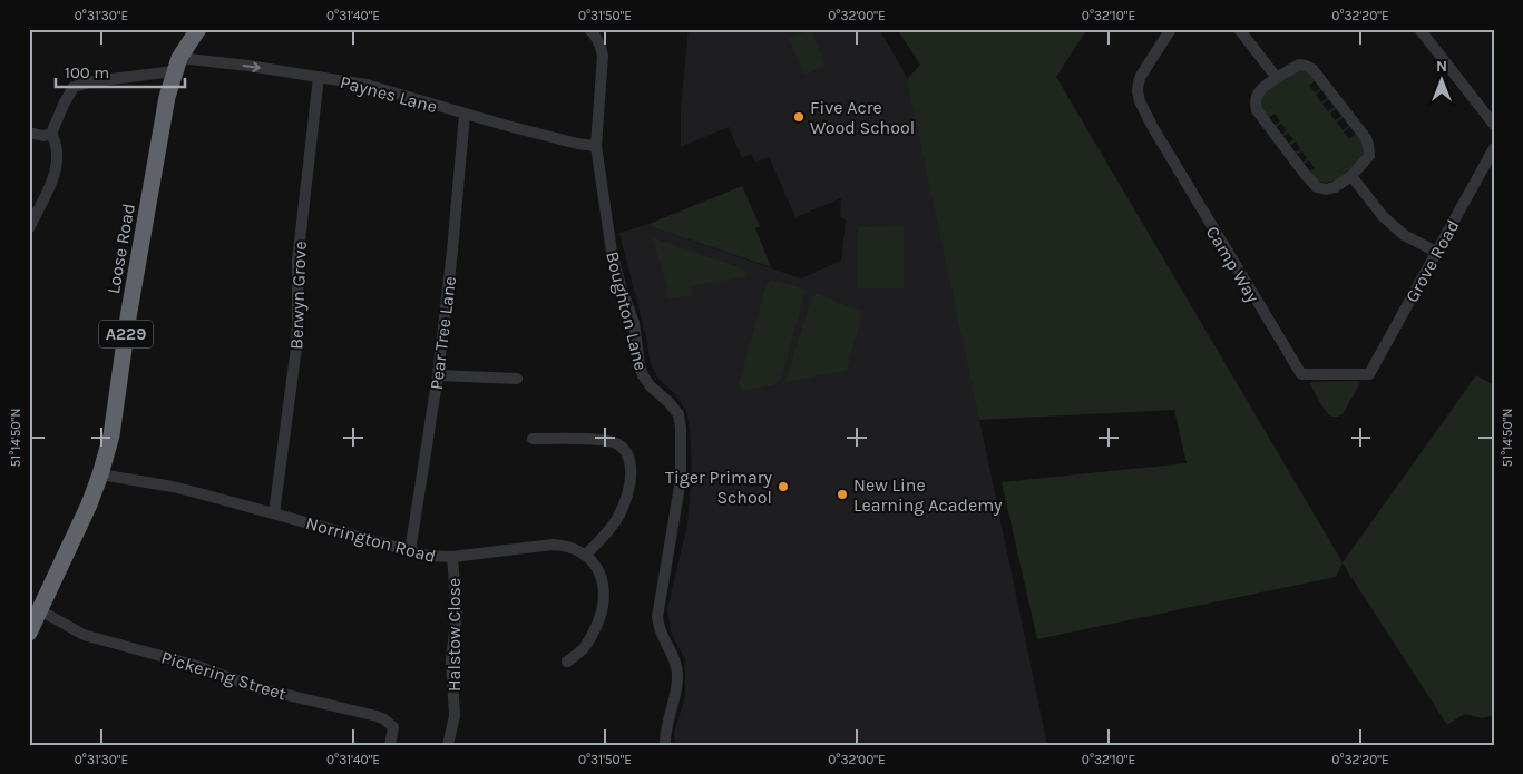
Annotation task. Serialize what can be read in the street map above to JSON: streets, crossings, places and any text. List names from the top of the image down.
{
  "streets": {
    "highway": ["Loose Road", "A229"],
    "street": [
      "Paynes Lane",
      "Grove Road",
      "Camp Way",
      "Berwyn Grove",
      "Boughton Lane",
      "Pear Tree Lane",
      "Norrington Road",
      "Halstow Close",
      "Pickering Street"
    ]
  },
  "crossings": [
    ["Paynes Lane", "Loose Road"],
    ["Paynes Lane", "Berwyn Grove"],
    ["Paynes Lane", "Boughton Lane"],
    ["Paynes Lane", "Pear Tree Lane"],
    ["Loose Road", "Norrington Road"],
    ["Loose Road", "Pickering Street"],
    ["Grove Road", "Camp Way"],
    ["Berwyn Grove", "Norrington Road"],
    ["Pear Tree Lane", "Norrington Road"],
    ["Norrington Road", "Halstow Close"]
  ],
  "places": ["Five Acre Wood School", "Tiger Primary School", "New Line Learning Academy"],
  "scale_bar": "100 m",
  "north": "top",
  "coordinates": [
    "0°31'30\"E",
    "0°31'40\"E",
    "0°31'50\"E",
    "0°32'00\"E",
    "0°32'10\"E",
    "0°32'20\"E",
    "51°14'50\"N"
  ]
}
